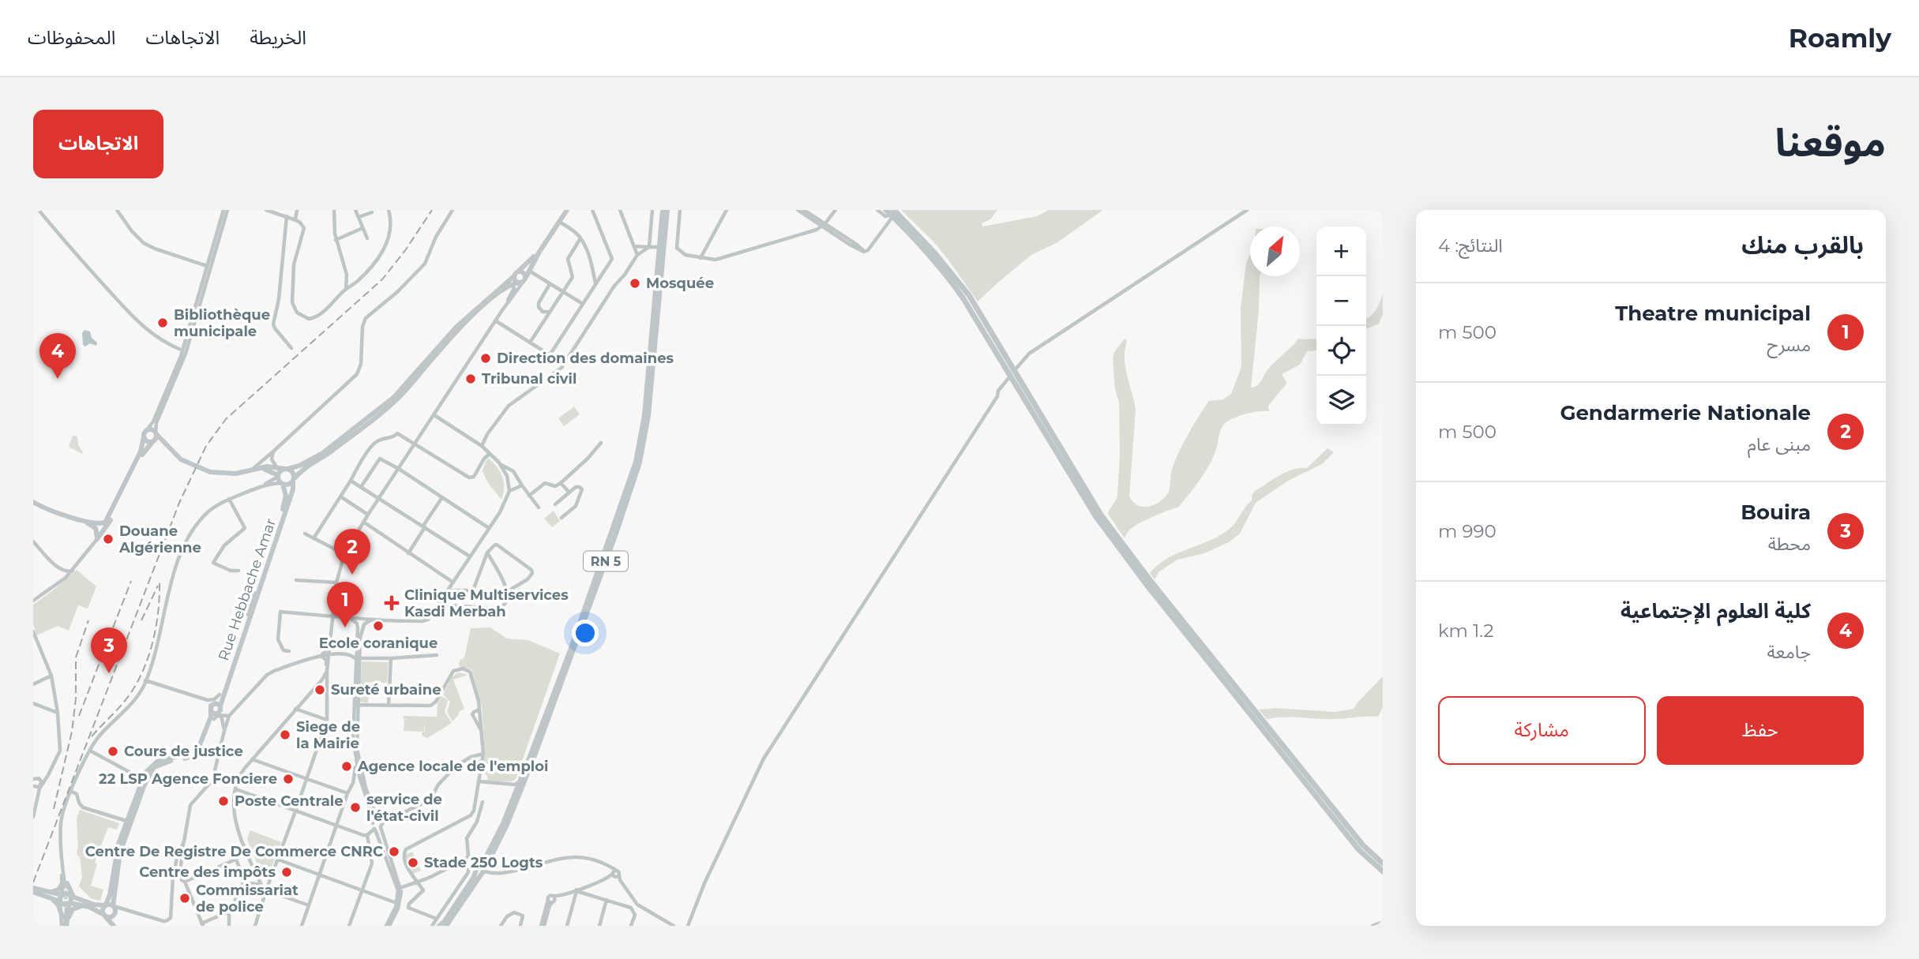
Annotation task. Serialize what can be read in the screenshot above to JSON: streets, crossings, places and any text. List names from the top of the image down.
{
  "streets": {
    "main road": ["RN 5", "Rue Hebbache Amar"]
  },
  "places": {
    "other": [
      "Mosquée",
      "Bibliothèque municipale",
      "Direction des domaines",
      "Tribunal civil",
      "Douane Algérienne",
      "Ecole coranique",
      "Sureté urbaine",
      "Siege de la Mairie",
      "Cours de justice",
      "Agence locale de l'emploi",
      "22 LSP Agence Fonciere",
      "Poste Centrale",
      "service de l'état-civil",
      "Centre De Registre De Commerce CNRC",
      "Stade 250 Logts",
      "Centre des impôts",
      "Commissariat de police"
    ],
    "health": ["Clinique Multiservices Kasdi Merbah"]
  },
  "north": "top right",
  "page": {
    "header": "Roamly",
    "nav": ["الخريطة", "الاتجاهات", "المحفوظات"],
    "title": "موقعنا",
    "buttons": [
      "الاتجاهات",
      ["حفظ", "مشاركة"]
    ],
    "heading": ["بالقرب منك", "النتائج: 4"],
    "map_buttons": ["+", "−"],
    "list": [
      {
        "mark": "1",
        "name": "Theatre municipal",
        "note": "مسرح",
        "value": "500 m"
      },
      {
        "mark": "2",
        "name": "Gendarmerie Nationale",
        "note": "مبنى عام",
        "value": "500 m"
      },
      {
        "mark": "3",
        "name": "Bouira",
        "note": "محطة",
        "value": "990 m"
      },
      {
        "mark": "4",
        "name": "كلية العلوم الإجتماعية",
        "note": "جامعة",
        "value": "1.2 km"
      }
    ],
    "pins": [
      "4",
      "2",
      "1",
      "3"
    ]
  }
}
